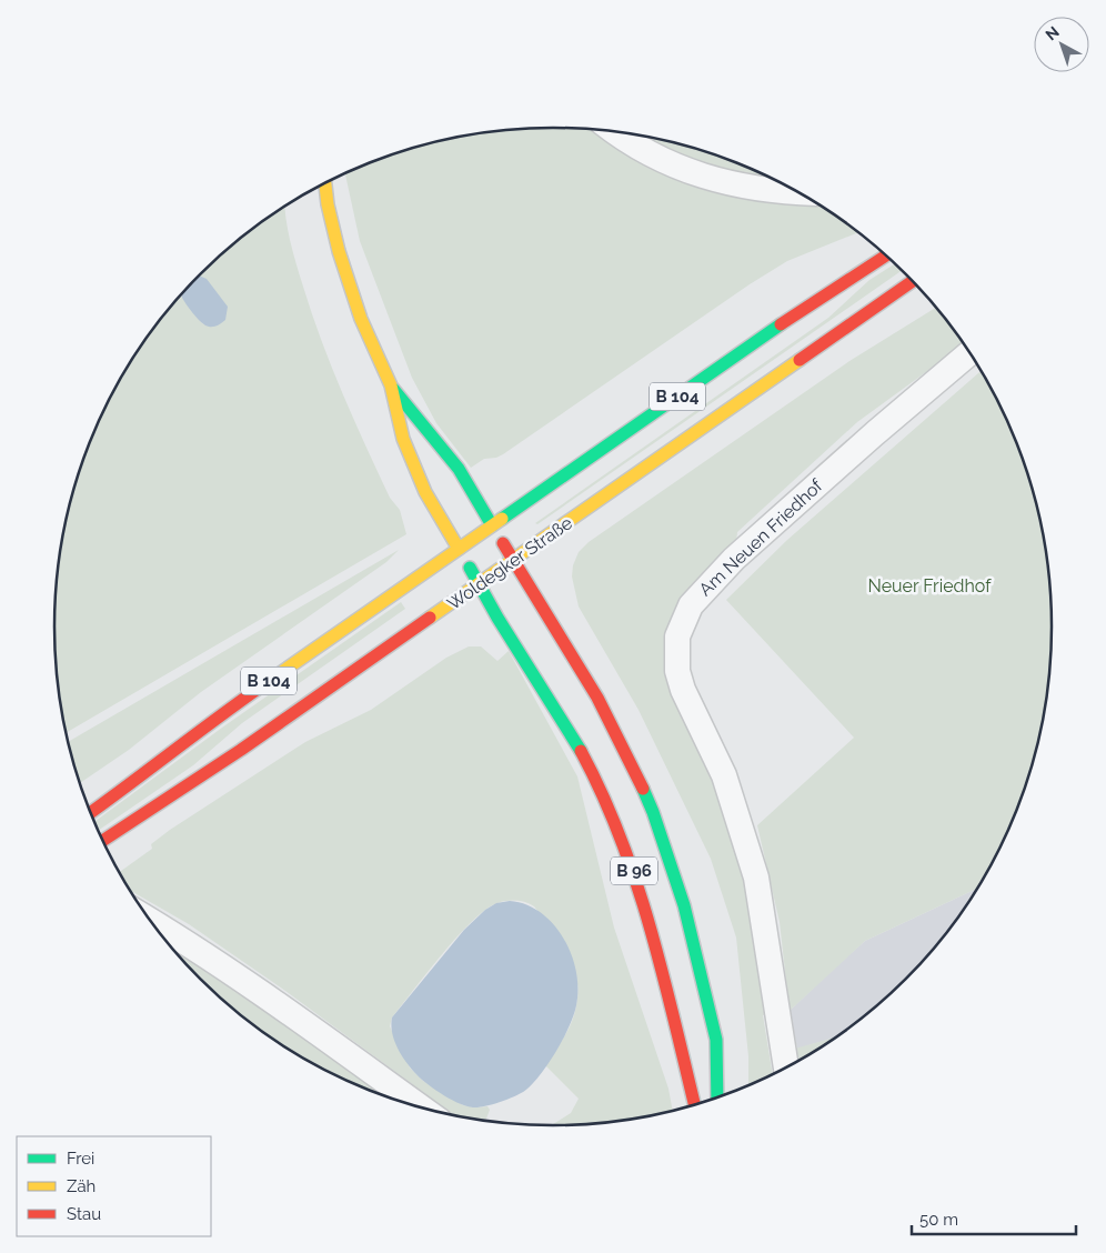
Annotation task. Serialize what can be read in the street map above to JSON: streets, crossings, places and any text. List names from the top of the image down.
{
  "streets": {
    "main road": ["B 104", "Woldegker Straße", "B 96"],
    "street": ["Am Neuen Friedhof"]
  },
  "crossings": [
    ["B 104", "B 96"],
    ["Woldegker Straße", "B 96"]
  ],
  "parks": ["Neuer Friedhof"],
  "legend": ["Frei", "Zäh", "Stau"],
  "scale_bar": "50 m",
  "north": "top left"
}
